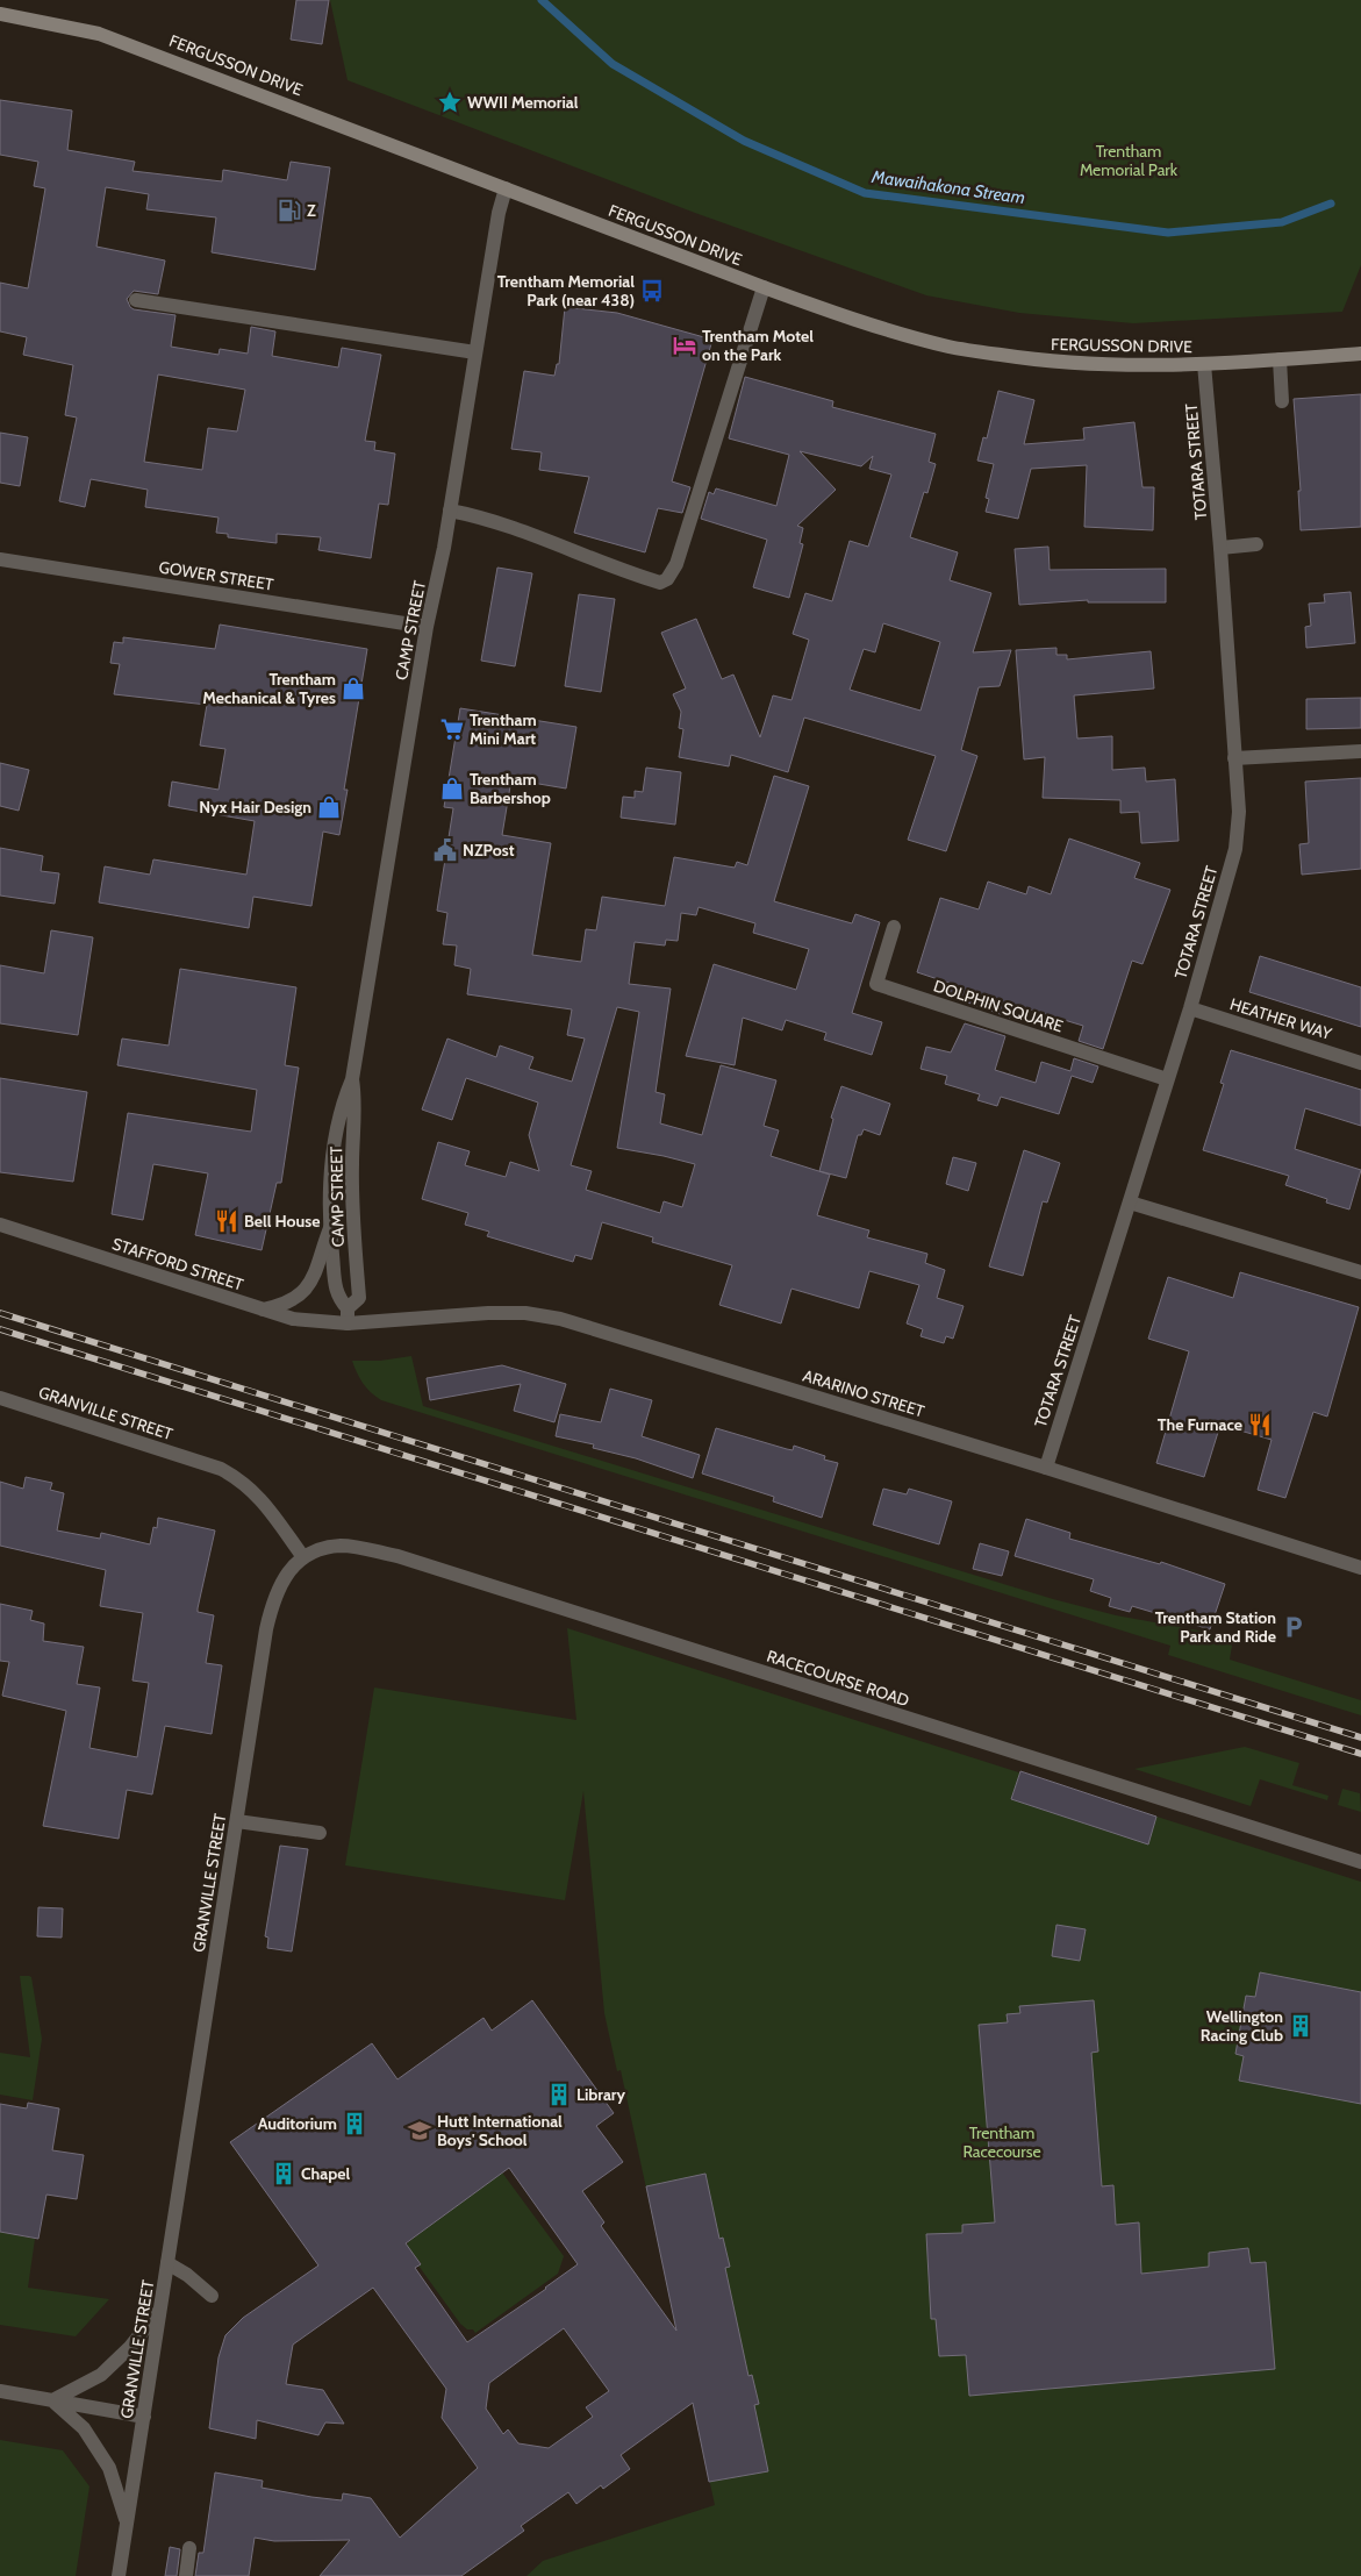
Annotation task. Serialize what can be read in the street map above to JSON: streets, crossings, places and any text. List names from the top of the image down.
{
  "streets": {
    "main road": ["FERGUSSON DRIVE"],
    "street": [
      "TOTARA STREET",
      "GOWER STREET",
      "CAMP STREET",
      "DOLPHIN SQUARE",
      "HEATHER WAY",
      "STAFFORD STREET",
      "ARARINO STREET",
      "GRANVILLE STREET",
      "RACECOURSE ROAD"
    ]
  },
  "crossings": [
    ["FERGUSSON DRIVE", "TOTARA STREET"],
    ["FERGUSSON DRIVE", "CAMP STREET"],
    ["TOTARA STREET", "DOLPHIN SQUARE"],
    ["TOTARA STREET", "HEATHER WAY"],
    ["TOTARA STREET", "ARARINO STREET"],
    ["GOWER STREET", "CAMP STREET"],
    ["CAMP STREET", "STAFFORD STREET"],
    ["CAMP STREET", "ARARINO STREET"],
    ["STAFFORD STREET", "ARARINO STREET"],
    ["GRANVILLE STREET", "RACECOURSE ROAD"]
  ],
  "water": ["Mawaihakona Stream"],
  "parks": ["Trentham Memorial Park", "Trentham Racecourse"],
  "places": {
    "place": ["WWII Memorial"],
    "fuel station": ["Z"],
    "bus stop": ["Trentham Memorial Park (near 438)"],
    "hotel": ["Trentham Motel on the Park"],
    "shop": ["Trentham Mechanical & Tyres", "Trentham Barbershop", "Nyx Hair Design"],
    "supermarket": ["Trentham Mini Mart"],
    "public building": ["NZPost"],
    "restaurant": ["Bell House", "The Furnace"],
    "parking": ["Trentham Station Park and Ride"],
    "building": [
      "Wellington Racing Club",
      "Library",
      "Auditorium",
      "Chapel"
    ],
    "school or university": ["Hutt International Boys' School"]
  }
}
